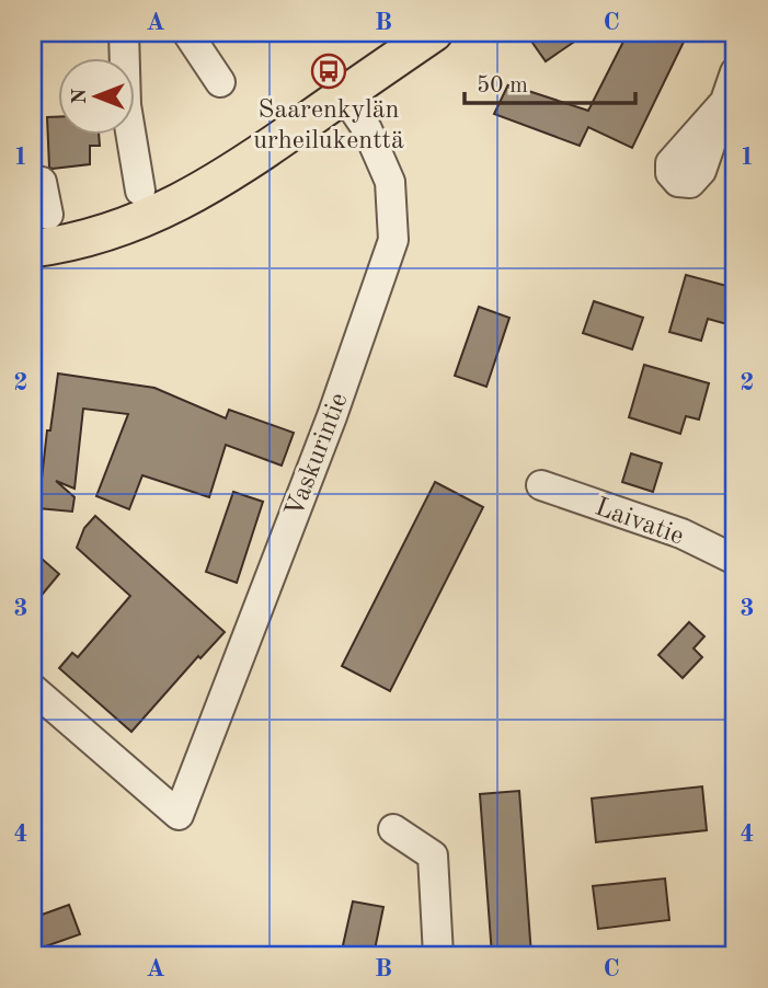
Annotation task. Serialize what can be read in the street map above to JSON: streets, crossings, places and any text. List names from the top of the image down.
{
  "streets": {
    "street": ["Vaskurintie", "Laivatie"]
  },
  "places": {
    "bus stop": ["Saarenkylän urheilukenttä"]
  },
  "scale_bar": "50 m",
  "north": "left",
  "grid": {
    "columns": ["A", "B", "C"],
    "rows": [
      "1",
      "2",
      "3",
      "4"
    ]
  }
}
